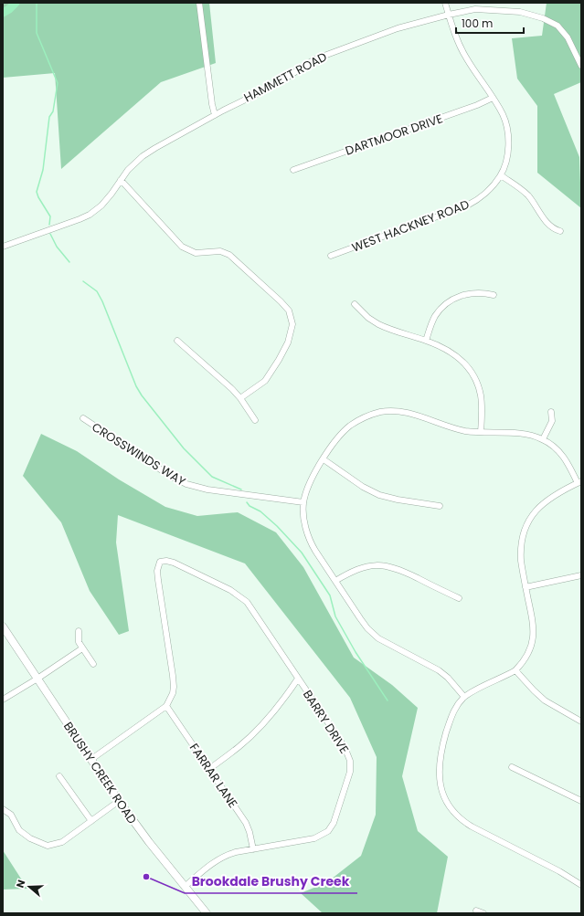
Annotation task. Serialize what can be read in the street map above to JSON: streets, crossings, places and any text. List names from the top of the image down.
{
  "streets": {
    "main road": ["BRUSHY CREEK ROAD"],
    "street": [
      "HAMMETT ROAD",
      "DARTMOOR DRIVE",
      "WEST HACKNEY ROAD",
      "CROSSWINDS WAY",
      "BARRY DRIVE",
      "FARRAR LANE"
    ]
  },
  "crossings": [
    ["HAMMETT ROAD", "WEST HACKNEY ROAD"],
    ["DARTMOOR DRIVE", "WEST HACKNEY ROAD"],
    ["BARRY DRIVE", "BRUSHY CREEK ROAD"],
    ["BARRY DRIVE", "FARRAR LANE"]
  ],
  "places": ["Brookdale Brushy Creek"],
  "scale_bar": "100 m",
  "north": "left"
}
